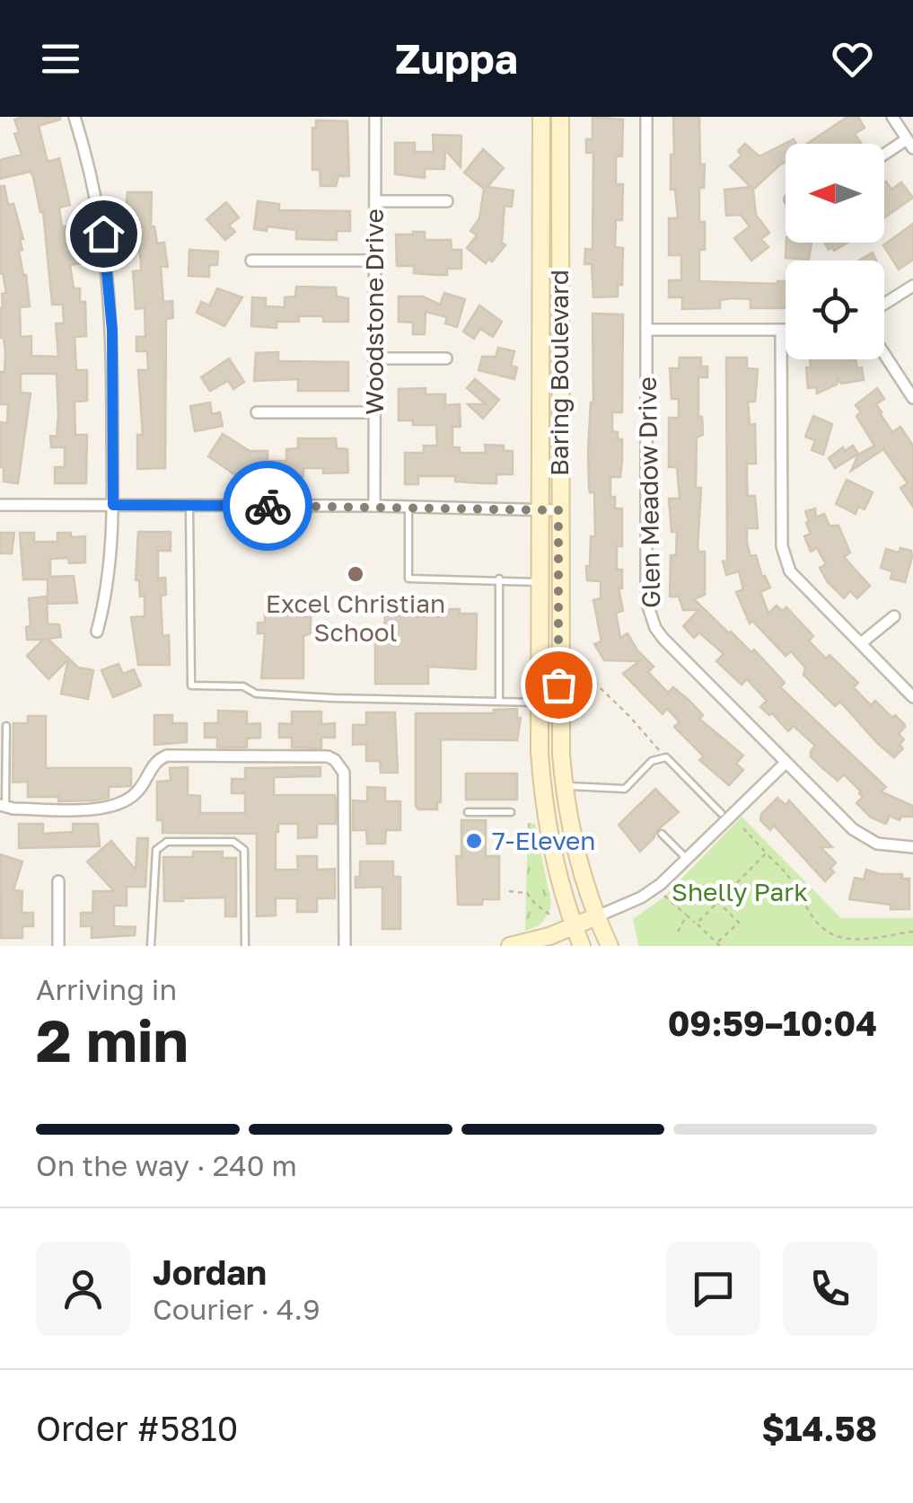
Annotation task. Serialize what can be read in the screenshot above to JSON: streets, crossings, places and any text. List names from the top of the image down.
{
  "streets": {
    "main road": ["Baring Boulevard"],
    "street": ["Woodstone Drive", "Glen Meadow Drive"]
  },
  "parks": ["Shelly Park"],
  "places": ["Excel Christian School", "7-Eleven"],
  "north": "left",
  "page": {
    "header": "Zuppa",
    "heading": ["2 min", "Arriving in", "09:59–10:04"],
    "panel": [
      "Jordan",
      "Courier · 4.9",
      "Order #5810",
      "$14.58"
    ],
    "bar": "On the way · 240 m"
  }
}
